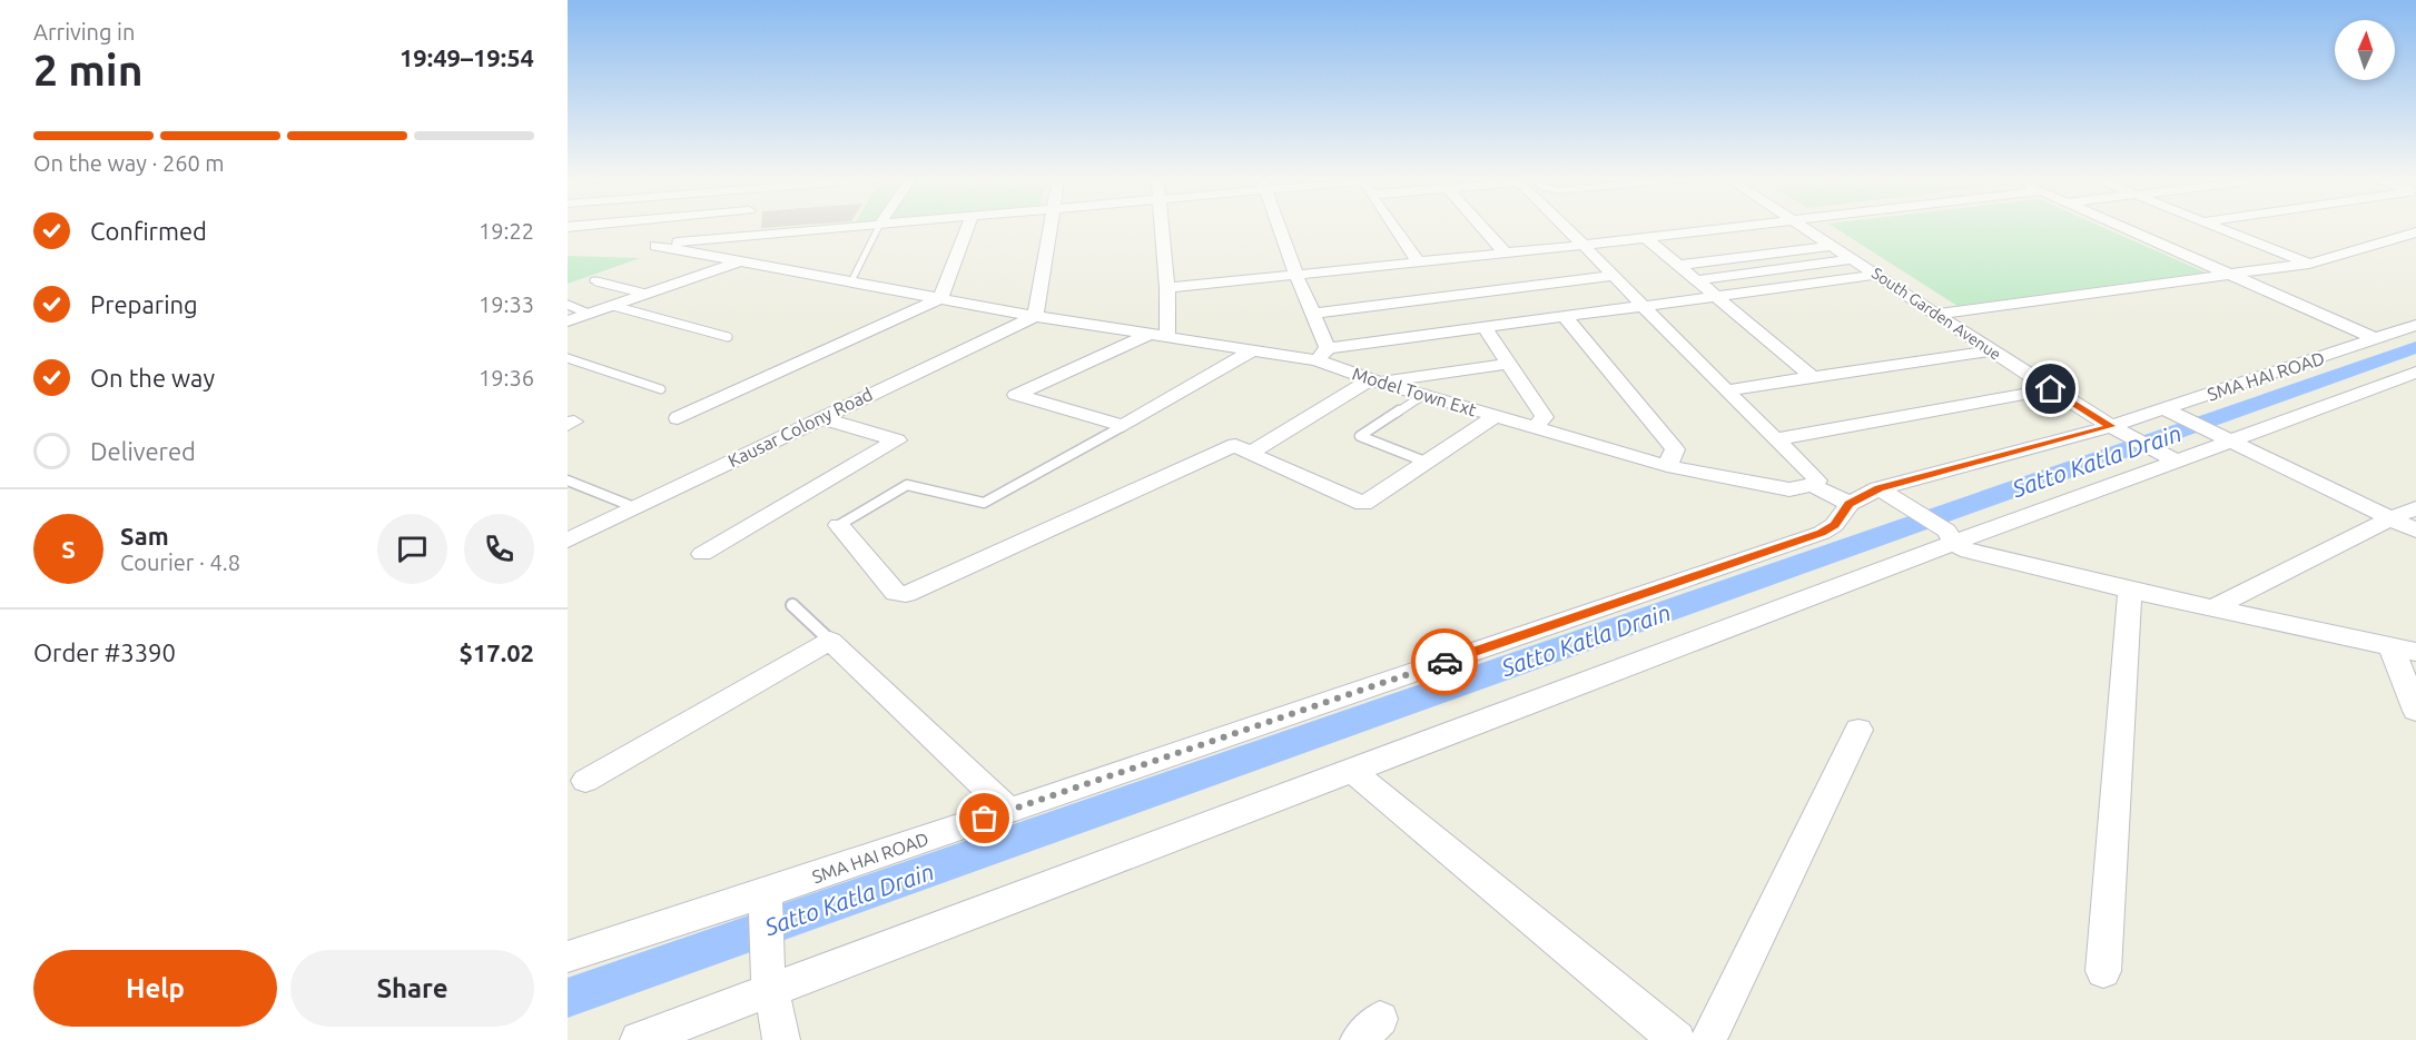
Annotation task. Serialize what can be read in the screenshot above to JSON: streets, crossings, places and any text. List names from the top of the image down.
{
  "streets": {
    "street": [
      "South Garden Avenue",
      "SMA HAI ROAD",
      "Model Town Ext",
      "Kausar Colony Road"
    ]
  },
  "crossings": [
    ["South Garden Avenue", "SMA HAI ROAD"],
    ["Model Town Ext", "Kausar Colony Road"]
  ],
  "water": ["Satto Katla Drain"],
  "north": "top",
  "page": {
    "heading": ["2 min", "Arriving in", "19:49–19:54"],
    "panel": [
      "Sam",
      "Courier · 4.8",
      "Order #3390",
      "$17.02"
    ],
    "bar": "On the way · 260 m",
    "list": [
      ["Confirmed", "19:22"],
      ["Preparing", "19:33"],
      ["On the way", "19:36"],
      "Delivered"
    ],
    "round": "S",
    "buttons": ["Help", "Share"]
  }
}
